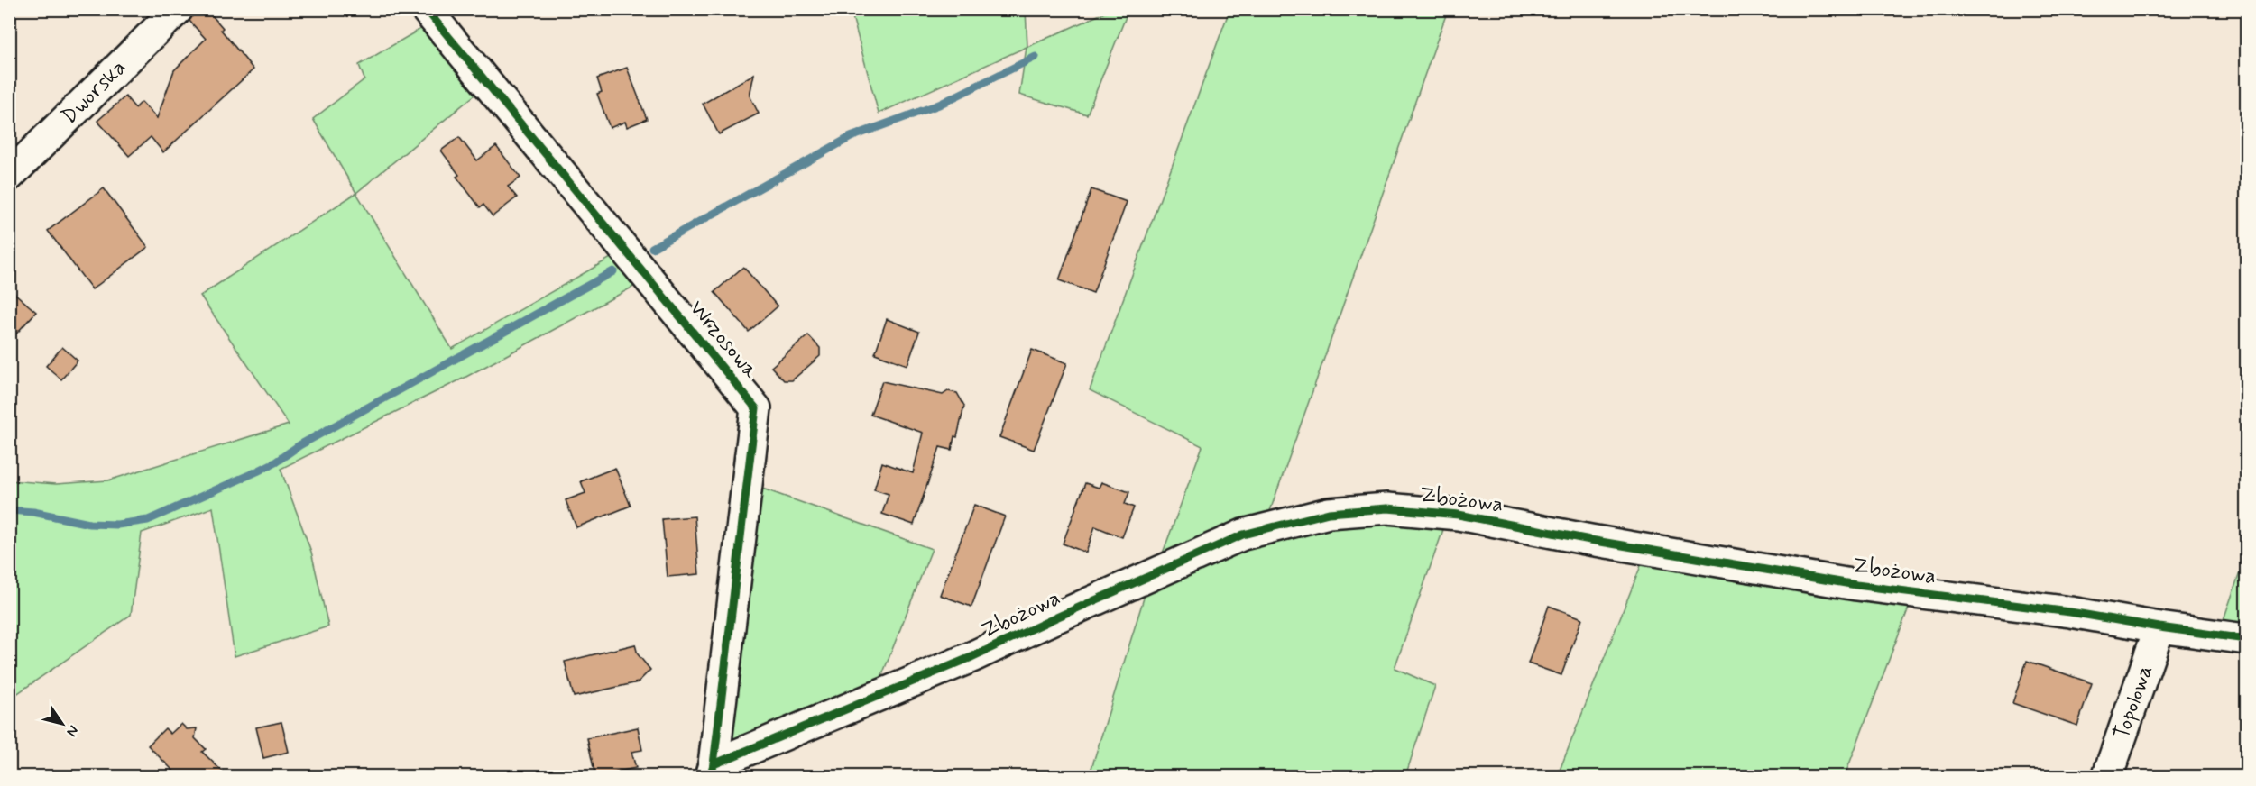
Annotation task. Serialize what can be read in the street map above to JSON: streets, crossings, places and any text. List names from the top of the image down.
{
  "streets": {
    "street": [
      "Dworska",
      "Wrzosowa",
      "Zbożowa",
      "Topolowa"
    ]
  },
  "crossings": [
    ["Wrzosowa", "Zbożowa"],
    ["Zbożowa", "Topolowa"]
  ],
  "north": "bottom right"
}
